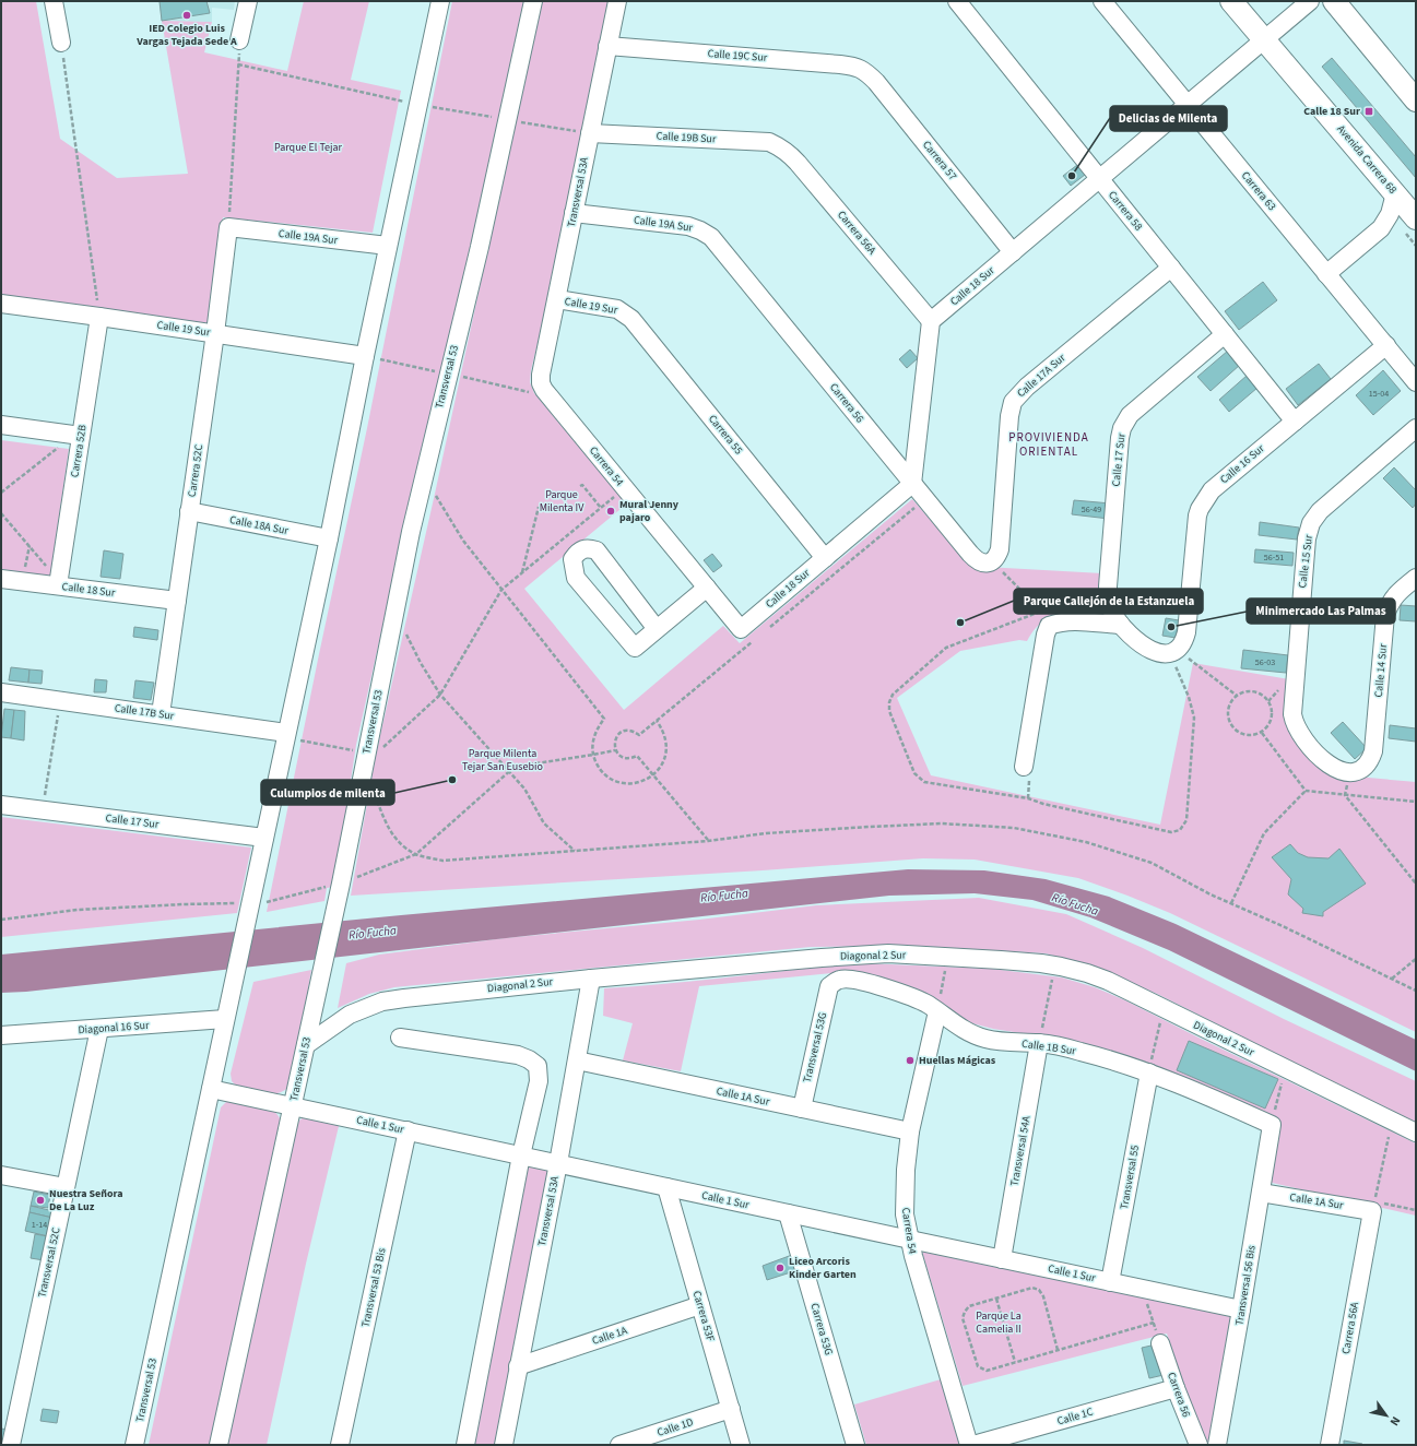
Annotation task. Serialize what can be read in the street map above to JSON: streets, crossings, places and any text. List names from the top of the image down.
{
  "streets": {
    "main road": ["Avenida Carrera 68"],
    "street": [
      "Calle 19C Sur",
      "Calle 19B Sur",
      "Carrera 57",
      "Carrera 63",
      "Transversal 53A",
      "Carrera 58",
      "Calle 19A Sur",
      "Carrera 56A",
      "Calle 18 Sur",
      "Calle 19 Sur",
      "Calle 17A Sur",
      "Transversal 53",
      "Carrera 56",
      "Carrera 55",
      "Carrera 52B",
      "Calle 17 Sur",
      "Calle 16 Sur",
      "Carrera 54",
      "Carrera 52C",
      "Calle 18A Sur",
      "Calle 15 Sur",
      "Calle 14 Sur",
      "Calle 17B Sur",
      "Diagonal 2 Sur",
      "Diagonal 16 Sur",
      "Transversal 53G",
      "Calle 1B Sur",
      "Calle 1A Sur",
      "Calle 1 Sur",
      "Transversal 54A",
      "Transversal 55",
      "Transversal 52C",
      "Transversal 56 Bis",
      "Transversal 53 Bis",
      "Carrera 53F",
      "Carrera 53G",
      "Calle 1A",
      "Calle 1C",
      "Calle 1D"
    ]
  },
  "crossings": [
    ["Calle 19C Sur", "Carrera 57"],
    ["Calle 19C Sur", "Transversal 53A"],
    ["Calle 19B Sur", "Transversal 53A"],
    ["Calle 19B Sur", "Carrera 56A"],
    ["Avenida Carrera 68", "Calle 18 Sur"],
    ["Carrera 57", "Calle 18 Sur"],
    ["Carrera 63", "Calle 18 Sur"],
    ["Carrera 63", "Calle 16 Sur"],
    ["Transversal 53A", "Calle 19A Sur"],
    ["Transversal 53A", "Calle 19 Sur"],
    ["Transversal 53A", "Carrera 54"],
    ["Transversal 53A", "Diagonal 2 Sur"],
    ["Transversal 53A", "Calle 1A Sur"],
    ["Transversal 53A", "Calle 1 Sur"],
    ["Transversal 53A", "Calle 1A"],
    ["Carrera 58", "Calle 18 Sur"],
    ["Carrera 58", "Calle 17A Sur"],
    ["Carrera 58", "Calle 17 Sur"],
    ["Carrera 58", "Calle 16 Sur"],
    ["Calle 19A Sur", "Transversal 53"],
    ["Calle 19A Sur", "Carrera 56"],
    ["Calle 19A Sur", "Carrera 52C"],
    ["Carrera 56A", "Calle 18 Sur"],
    ["Carrera 56A", "Calle 1A Sur"],
    ["Calle 18 Sur", "Carrera 56"],
    ["Calle 18 Sur", "Carrera 55"],
    ["Calle 18 Sur", "Carrera 52B"],
    ["Calle 18 Sur", "Carrera 54"],
    ["Calle 18 Sur", "Carrera 52C"],
    ["Calle 19 Sur", "Transversal 53"],
    ["Calle 19 Sur", "Carrera 55"],
    ["Calle 19 Sur", "Carrera 52B"],
    ["Calle 19 Sur", "Carrera 52C"],
    ["Calle 17A Sur", "Carrera 56"],
    ["Transversal 53", "Calle 17 Sur"],
    ["Transversal 53", "Calle 18A Sur"],
    ["Transversal 53", "Calle 17B Sur"],
    ["Transversal 53", "Diagonal 2 Sur"],
    ["Transversal 53", "Diagonal 16 Sur"],
    ["Transversal 53", "Calle 1 Sur"],
    ["Carrera 56", "Calle 1C"],
    ["Carrera 54", "Calle 1B Sur"],
    ["Carrera 54", "Calle 1A Sur"],
    ["Carrera 54", "Calle 1 Sur"],
    ["Carrera 52C", "Calle 18A Sur"],
    ["Carrera 52C", "Calle 17B Sur"],
    ["Calle 15 Sur", "Calle 14 Sur"],
    ["Diagonal 16 Sur", "Transversal 52C"],
    ["Transversal 53G", "Calle 1B Sur"],
    ["Transversal 53G", "Calle 1A Sur"],
    ["Calle 1B Sur", "Transversal 54A"],
    ["Calle 1B Sur", "Transversal 55"],
    ["Calle 1B Sur", "Transversal 56 Bis"],
    ["Calle 1A Sur", "Transversal 56 Bis"],
    ["Calle 1 Sur", "Transversal 54A"],
    ["Calle 1 Sur", "Transversal 55"],
    ["Calle 1 Sur", "Transversal 56 Bis"],
    ["Calle 1 Sur", "Transversal 53 Bis"],
    ["Calle 1 Sur", "Carrera 53F"],
    ["Calle 1 Sur", "Carrera 53G"],
    ["Carrera 53F", "Calle 1A"],
    ["Carrera 53F", "Calle 1D"]
  ],
  "districts": ["PROVIVIENDA ORIENTAL"],
  "water": ["Río Fucha"],
  "parks": [
    "Parque El Tejar",
    "Parque Milenta IV",
    "Parque Milenta Tejar San Eusebio",
    "Parque La Camelia II"
  ],
  "places": {
    "other": [
      "IED Colegio Luis Vargas Tejada Sede A",
      "Delicias de Milenta",
      "Mural Jenny pajaro",
      "Parque Callejón de la Estanzuela",
      "Minimercado Las Palmas",
      "Culumpios de milenta",
      "Huellas Mágicas",
      "Nuestra Señora De La Luz",
      "Liceo Arcoris Kinder Garten"
    ],
    "transit": ["Calle 18 Sur"]
  },
  "house_numbers": [
    "15-04",
    "56-49",
    "56-51",
    "56-03",
    "1-14"
  ],
  "north": "bottom right"
}
